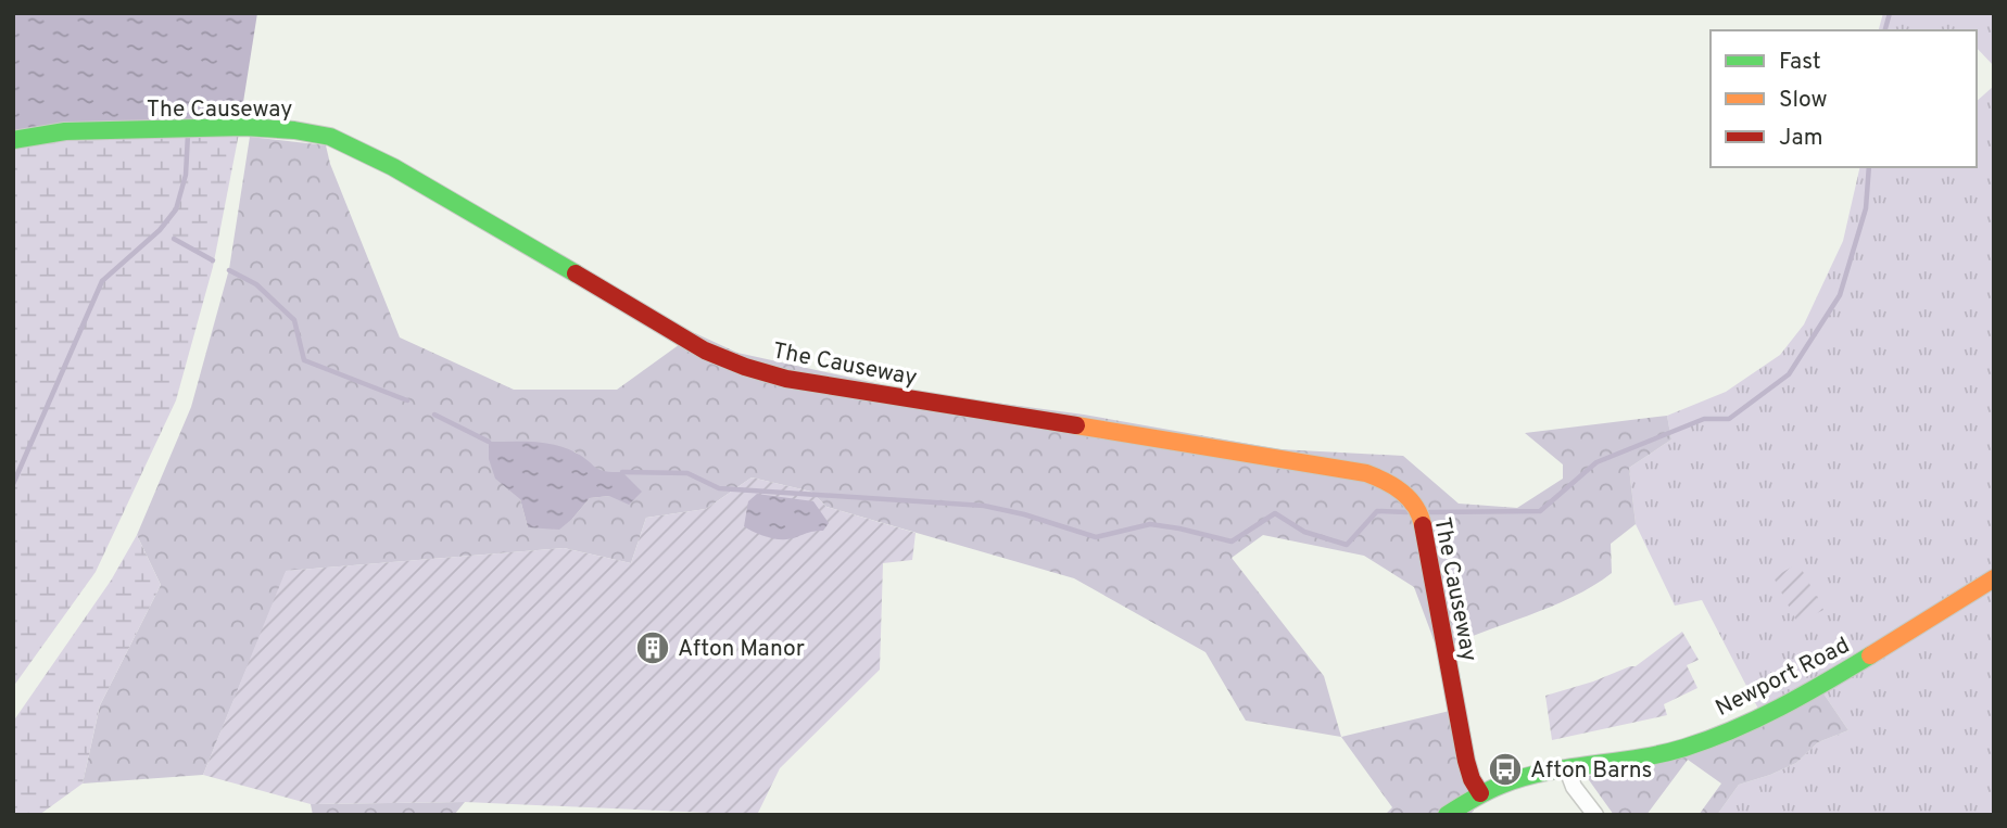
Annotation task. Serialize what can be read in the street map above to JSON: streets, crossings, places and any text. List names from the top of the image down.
{
  "streets": {
    "street": ["The Causeway", "Newport Road"]
  },
  "crossings": [
    ["The Causeway", "Newport Road"]
  ],
  "places": {
    "building": ["Afton Manor"],
    "bus stop": ["Afton Barns"]
  },
  "legend": ["Fast", "Slow", "Jam"]
}
